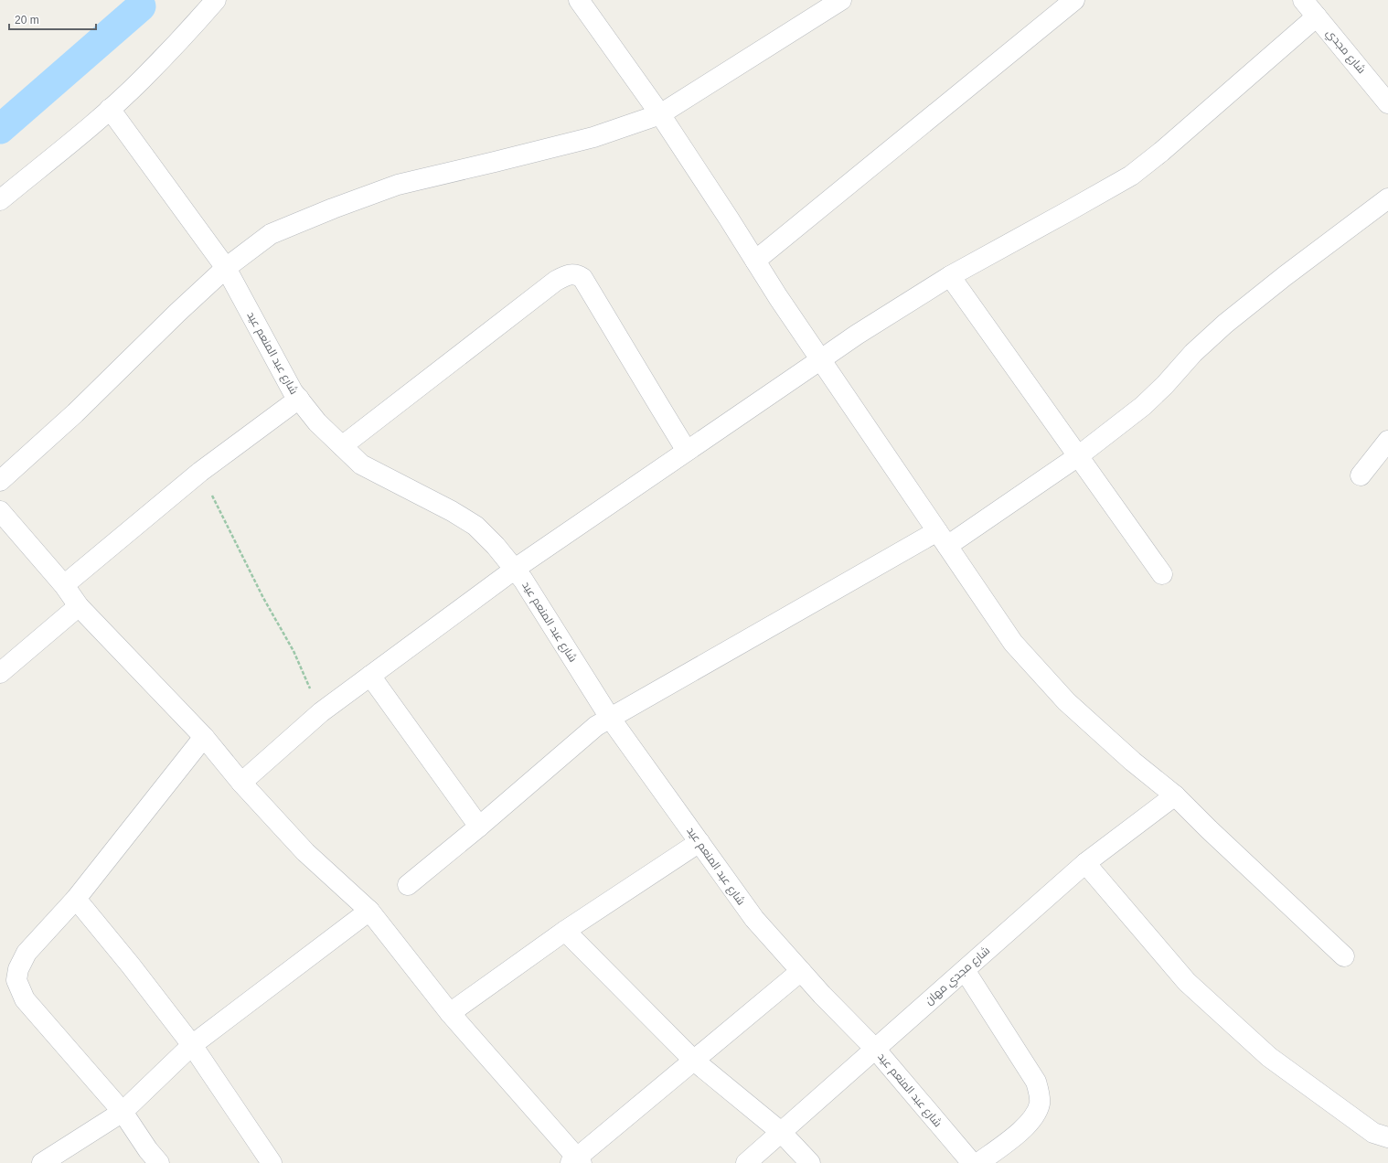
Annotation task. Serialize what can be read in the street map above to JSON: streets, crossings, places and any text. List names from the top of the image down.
{
  "streets": {
    "street": ["شارع مجدي", "شارع عبد المنعم عيد", "شارع مجدي مهان"]
  },
  "crossings": [
    ["شارع عبد المنعم عيد", "شارع مجدي مهان"]
  ],
  "scale_bar": "20 m"
}
